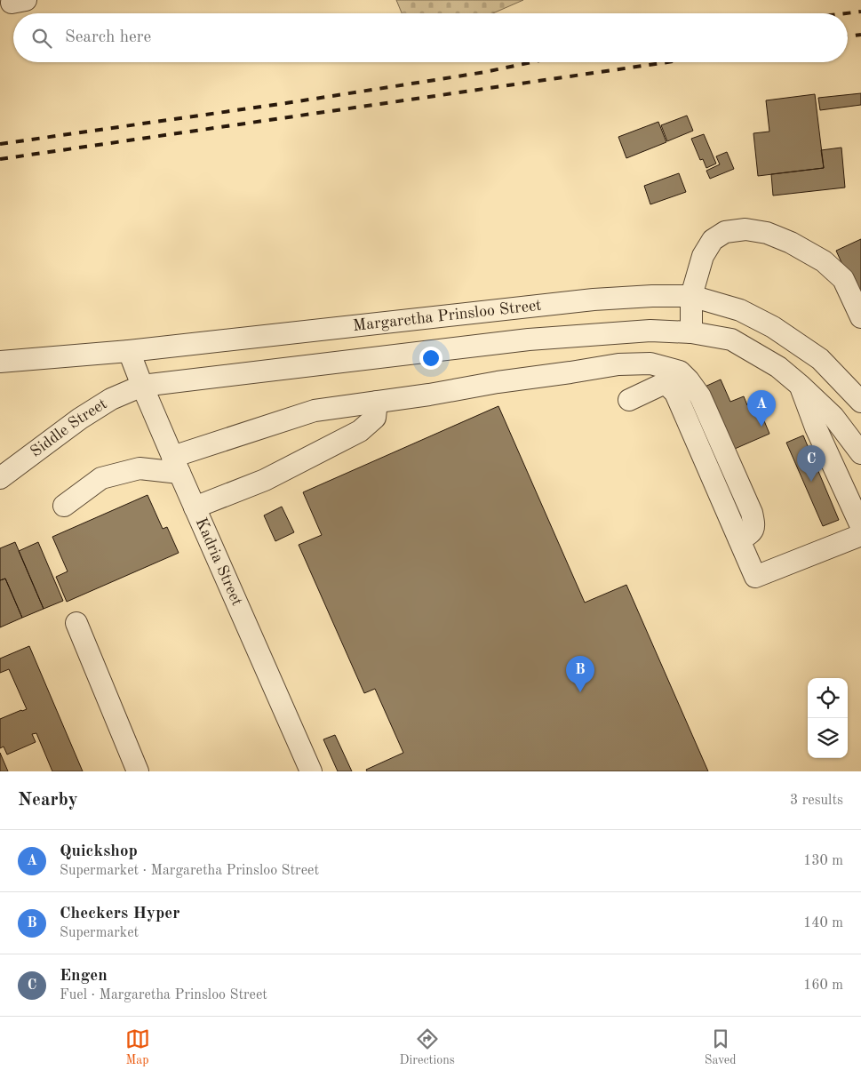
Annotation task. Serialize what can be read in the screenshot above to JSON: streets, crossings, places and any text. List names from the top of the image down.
{
  "streets": {
    "street": ["Margaretha Prinsloo Street", "Siddle Street", "Kadria Street"]
  },
  "crossings": [
    ["Margaretha Prinsloo Street", "Siddle Street"],
    ["Margaretha Prinsloo Street", "Kadria Street"],
    ["Siddle Street", "Kadria Street"]
  ],
  "page": {
    "search": "Search here",
    "pins": ["A", "C", "B"],
    "heading": ["Nearby", "3 results"],
    "list": [
      {
        "mark": "A",
        "name": "Quickshop",
        "note": "Supermarket · Margaretha Prinsloo Street",
        "value": "130 m"
      },
      {
        "mark": "B",
        "name": "Checkers Hyper",
        "note": "Supermarket",
        "value": "140 m"
      },
      {
        "mark": "C",
        "name": "Engen",
        "note": "Fuel · Margaretha Prinsloo Street",
        "value": "160 m"
      }
    ],
    "nav": ["Map", "Directions", "Saved"]
  }
}
